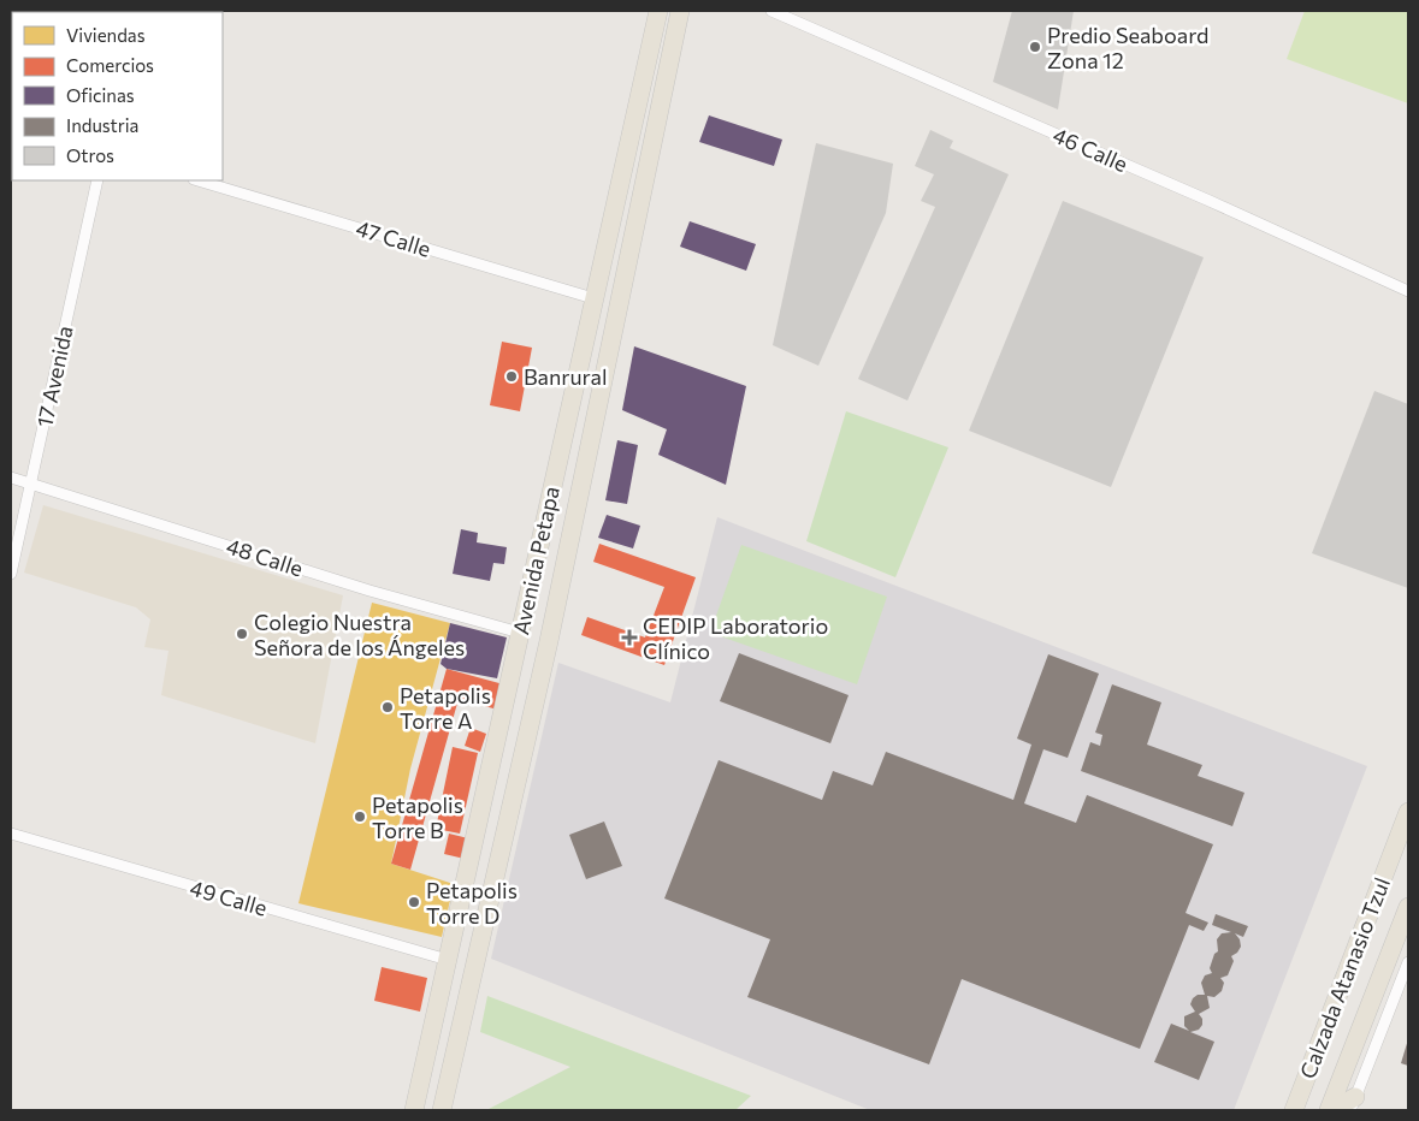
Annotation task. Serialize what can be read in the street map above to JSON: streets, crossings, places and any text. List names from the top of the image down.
{
  "streets": {
    "main road": ["Avenida Petapa", "Calzada Atanasio Tzul"],
    "street": [
      "46 Calle",
      "47 Calle",
      "17 Avenida",
      "48 Calle",
      "49 Calle"
    ]
  },
  "crossings": [
    ["47 Calle", "Avenida Petapa"],
    ["17 Avenida", "48 Calle"],
    ["48 Calle", "Avenida Petapa"],
    ["Avenida Petapa", "49 Calle"]
  ],
  "places": {
    "other": [
      "Predio Seaboard Zona 12",
      "Banrural",
      "Colegio Nuestra Señora de los Ángeles",
      "Petapolis Torre A",
      "Petapolis Torre B",
      "Petapolis Torre D"
    ],
    "health": ["CEDIP Laboratorio Clínico"]
  },
  "legend": [
    "Viviendas",
    "Comercios",
    "Oficinas",
    "Industria",
    "Otros"
  ]
}
